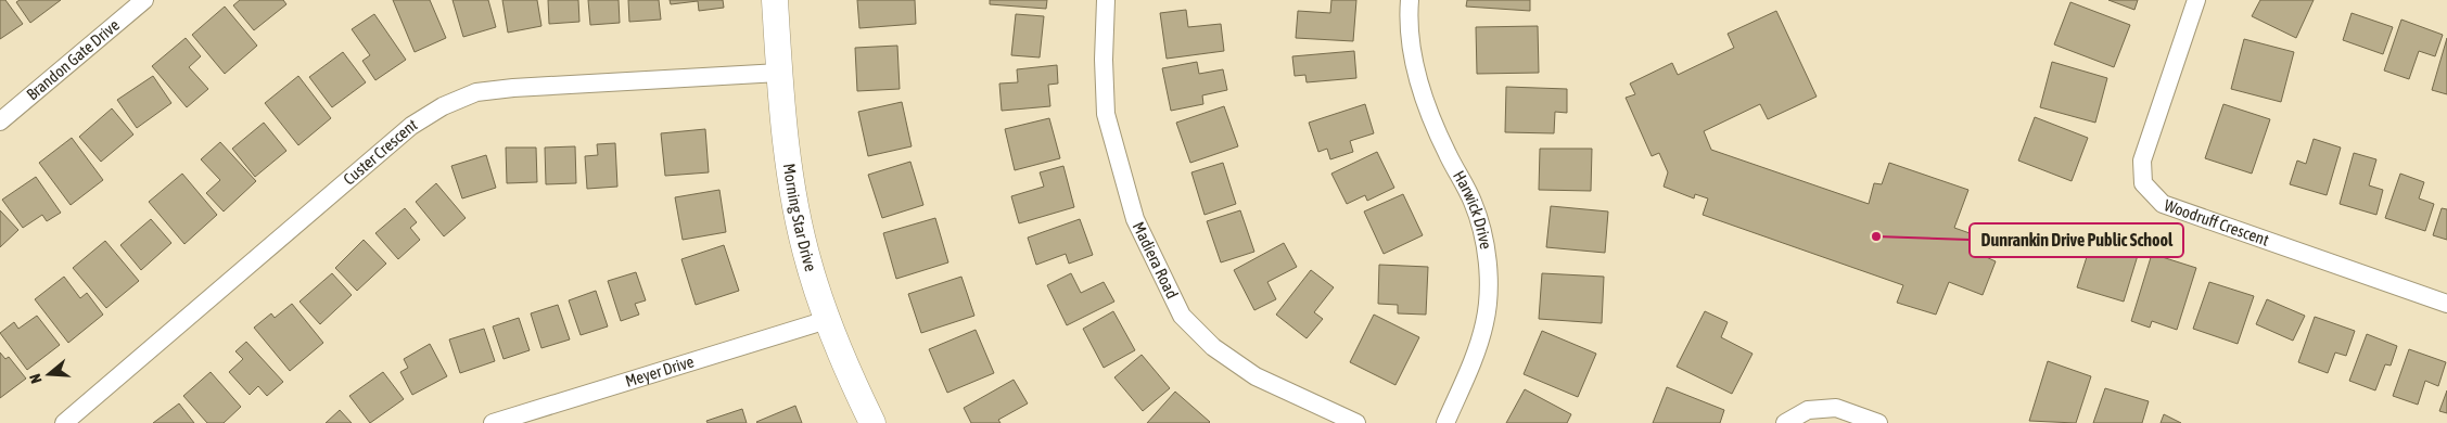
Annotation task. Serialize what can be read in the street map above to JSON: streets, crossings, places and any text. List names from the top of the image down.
{
  "streets": {
    "street": [
      "Brandon Gate Drive",
      "Custer Crescent",
      "Harwick Drive",
      "Morning Star Drive",
      "Woodruff Crescent",
      "Madiera Road",
      "Meyer Drive"
    ]
  },
  "crossings": [
    ["Custer Crescent", "Morning Star Drive"],
    ["Morning Star Drive", "Meyer Drive"]
  ],
  "places": ["Dunrankin Drive Public School"],
  "north": "left"
}
